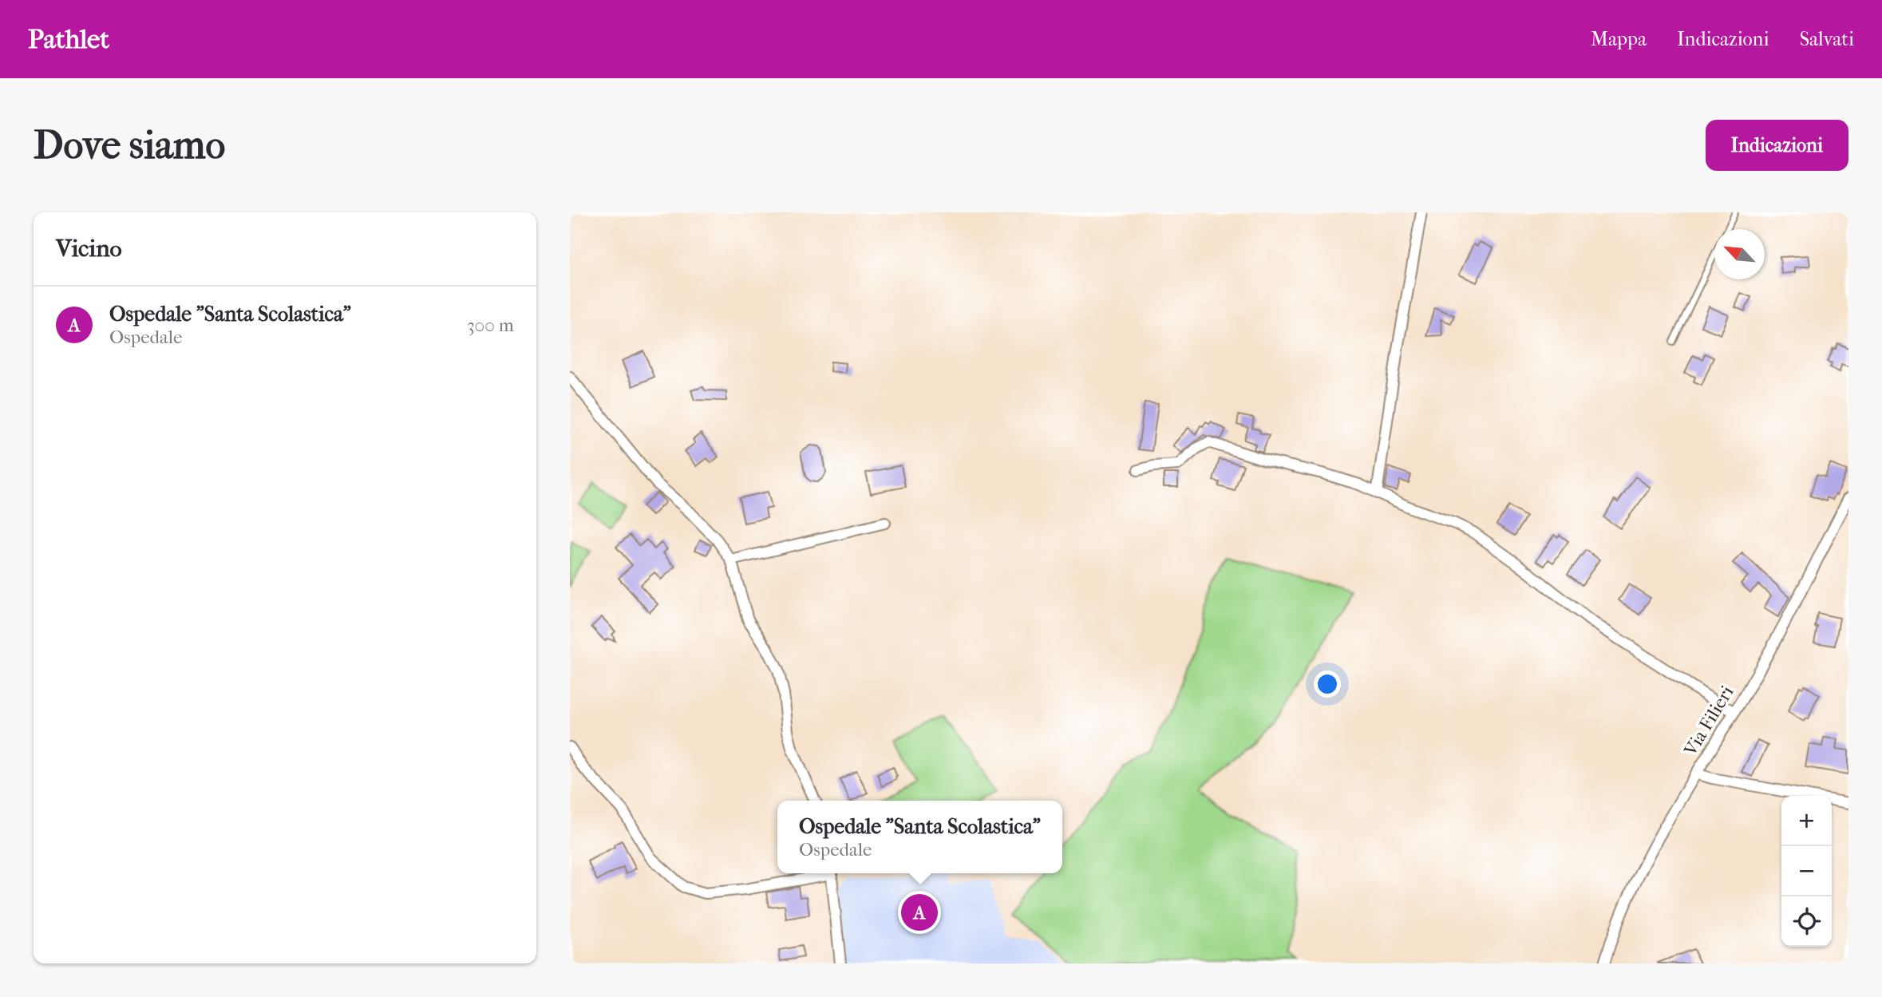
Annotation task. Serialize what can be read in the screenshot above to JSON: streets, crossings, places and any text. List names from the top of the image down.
{
  "streets": {
    "street": ["Via Filieri"]
  },
  "north": "top left",
  "page": {
    "header": "Pathlet",
    "nav": ["Mappa", "Indicazioni", "Salvati"],
    "buttons": "Indicazioni",
    "title": "Dove siamo",
    "heading": "Vicino",
    "list": [
      {
        "mark": "A",
        "name": "Ospedale \"Santa Scolastica\"",
        "note": "Ospedale",
        "value": "300 m"
      }
    ],
    "map_buttons": ["+", "−"],
    "popup": ["Ospedale \"Santa Scolastica\"", "Ospedale"],
    "pins": "A"
  }
}
